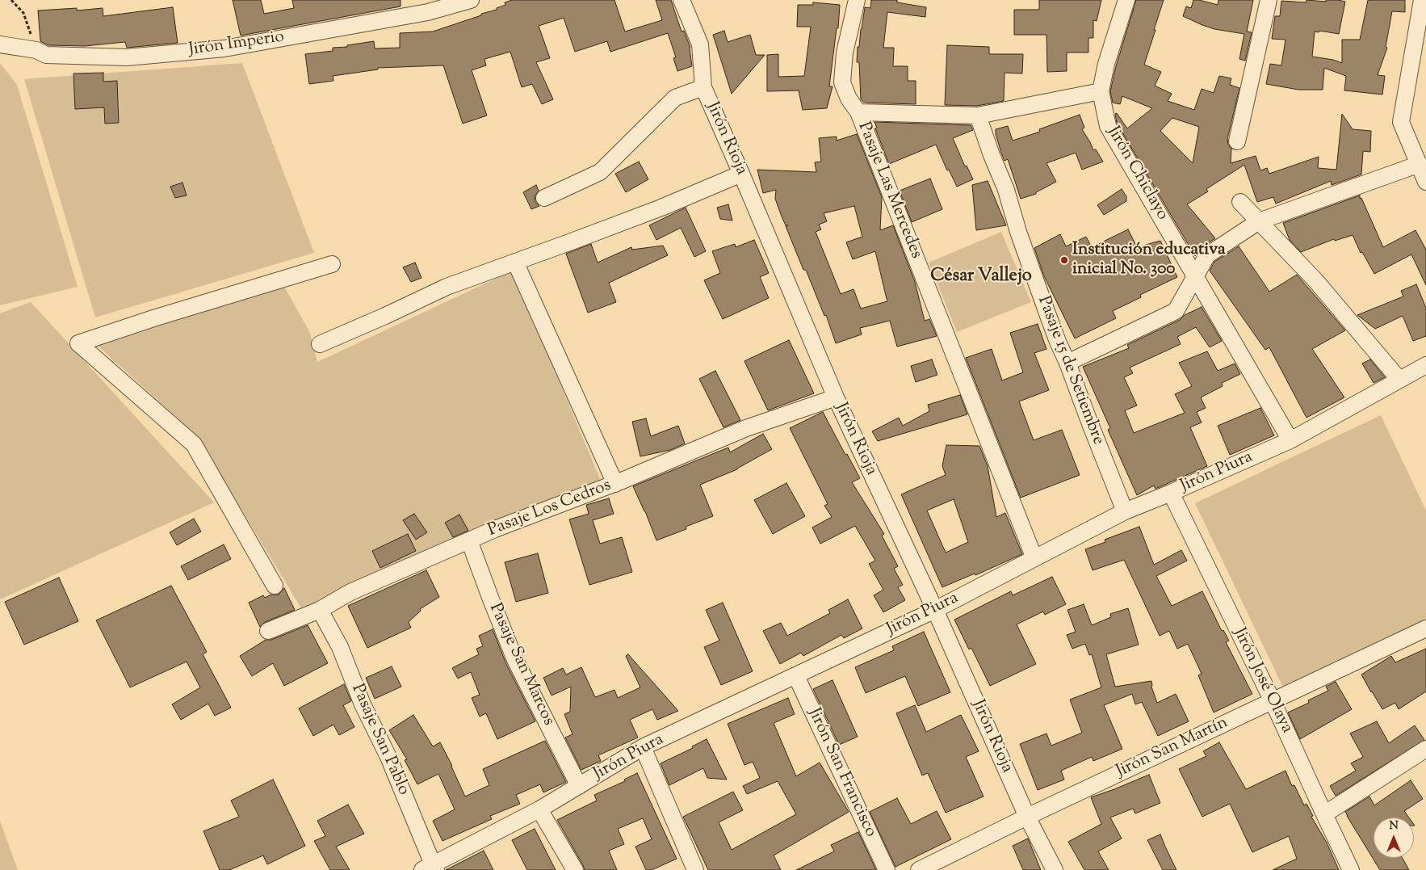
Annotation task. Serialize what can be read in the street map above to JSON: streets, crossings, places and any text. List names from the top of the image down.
{
  "streets": {
    "street": [
      "Jirón Imperio",
      "Jirón Rioja",
      "Jirón Chiclayo",
      "Pasaje Las Mercedes",
      "Pasaje 15 de Setiembre",
      "Jirón Piura",
      "Pasaje Los Cedros",
      "Pasaje San Marcos",
      "Jirón José Olaya",
      "Pasaje San Pablo",
      "Jirón San Martín",
      "Jirón San Francisco"
    ]
  },
  "crossings": [
    ["Jirón Rioja", "Jirón Piura"],
    ["Jirón Rioja", "Pasaje Los Cedros"],
    ["Jirón Rioja", "Jirón San Martín"],
    ["Jirón Chiclayo", "Jirón Piura"],
    ["Pasaje Las Mercedes", "Jirón Piura"],
    ["Pasaje 15 de Setiembre", "Jirón Piura"],
    ["Jirón Piura", "Pasaje San Marcos"],
    ["Jirón Piura", "Jirón José Olaya"],
    ["Jirón Piura", "Pasaje San Pablo"],
    ["Jirón Piura", "Jirón San Francisco"],
    ["Pasaje Los Cedros", "Pasaje San Marcos"],
    ["Pasaje Los Cedros", "Pasaje San Pablo"],
    ["Jirón José Olaya", "Jirón San Martín"]
  ],
  "districts": ["César Vallejo"],
  "places": ["Institución educativa inicial No. 300"],
  "north": "top"
}
